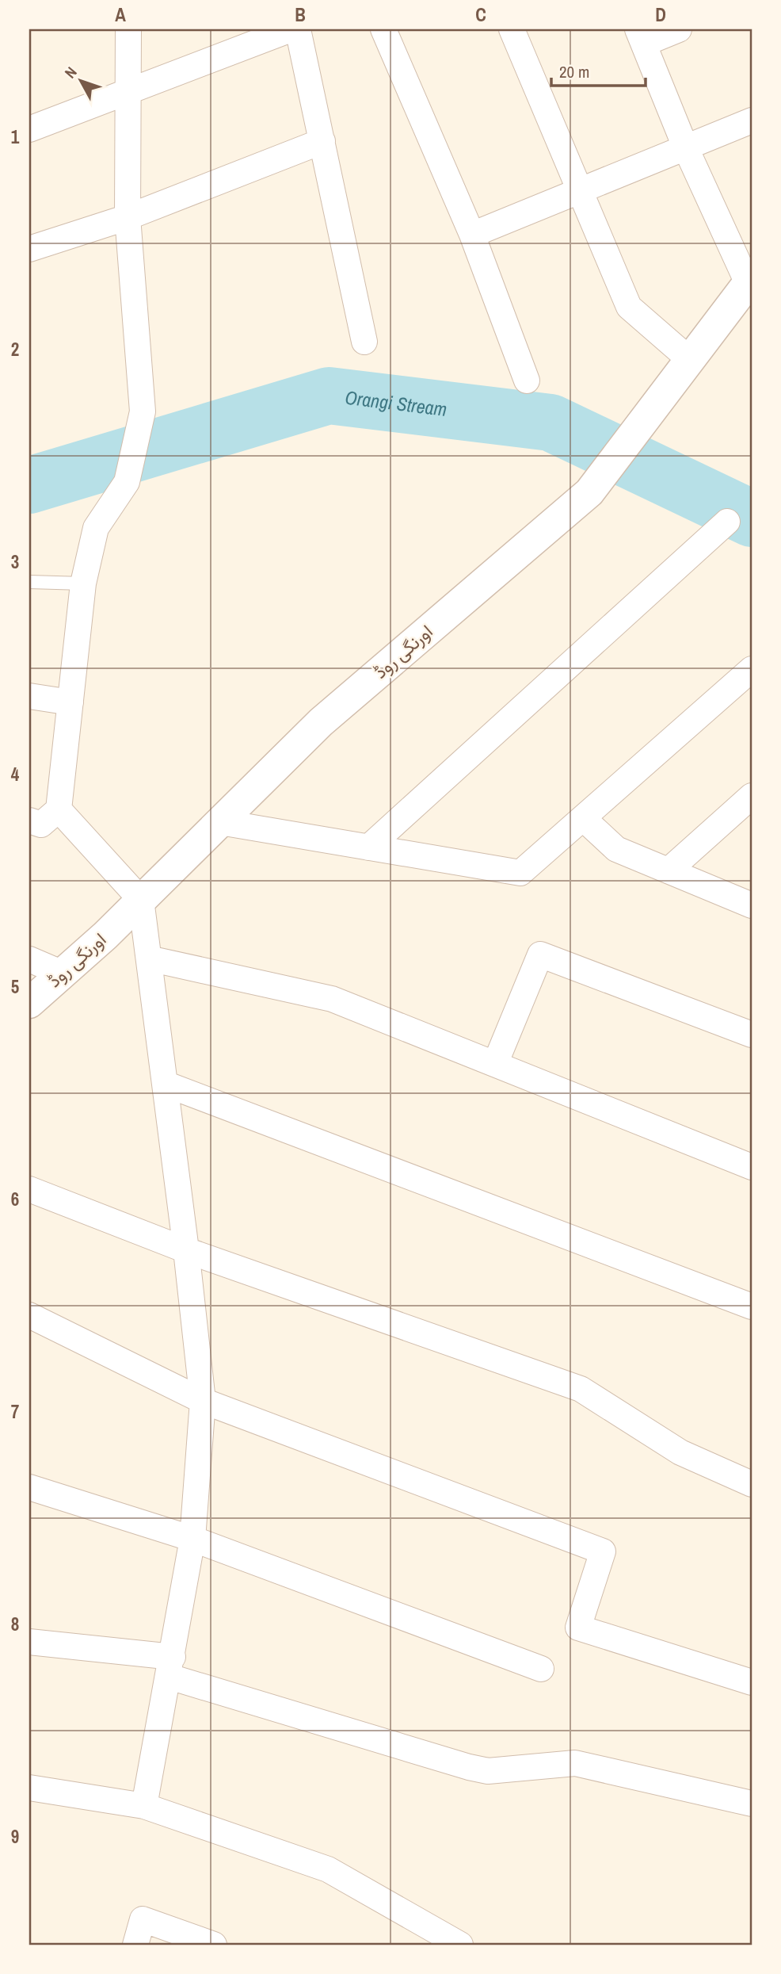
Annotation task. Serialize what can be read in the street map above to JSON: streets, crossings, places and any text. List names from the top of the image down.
{
  "streets": {
    "street": ["اورنگی روڈ"]
  },
  "water": ["Orangi Stream"],
  "scale_bar": "20 m",
  "north": "top left",
  "grid": {
    "columns": [
      "A",
      "B",
      "C",
      "D"
    ],
    "rows": [
      "1",
      "2",
      "3",
      "4",
      "5",
      "6",
      "7",
      "8",
      "9"
    ]
  }
}
